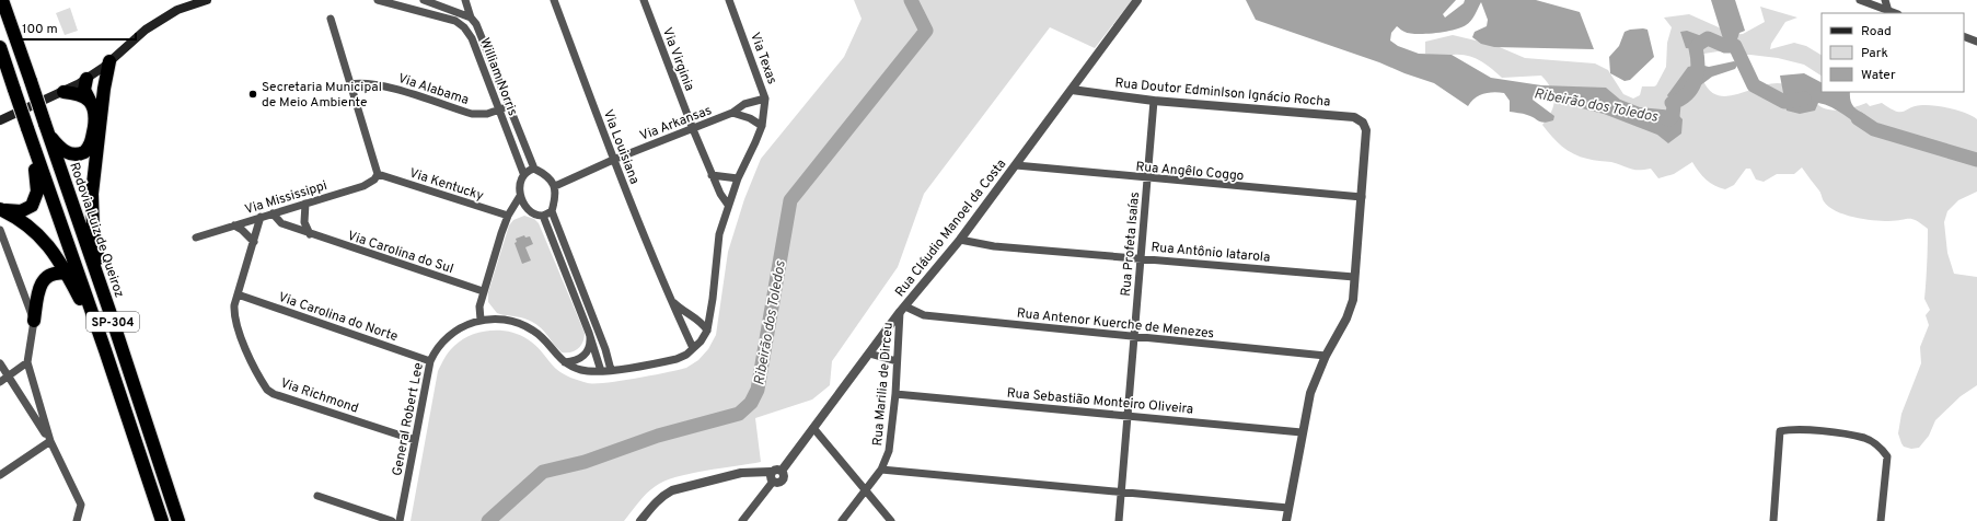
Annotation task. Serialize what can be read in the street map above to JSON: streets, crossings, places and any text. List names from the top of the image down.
{
  "streets": {
    "highway": ["Rodovia Luiz de Queiroz", "SP-304"],
    "street": [
      "Via Texas",
      "Via Virginia",
      "William Norris",
      "Via Alabama",
      "Rua Doutor Edminlson Ignácio Rocha",
      "Via Arkansas",
      "Via Louisiana",
      "Rua Angêlo Coggo",
      "Via Kentucky",
      "Via Mississippi",
      "Rua Cláudio Manoel da Costa",
      "Rua Profeta Isaías",
      "Via Carolina do Sul",
      "Rua Antônio Iatarola",
      "Via Carolina do Norte",
      "Rua Antenor Kuerche de Menezes",
      "Rua Marilia de Dirceu",
      "Via Richmond",
      "Rua Sebastião Monteiro Oliveira",
      "General Robert Lee"
    ]
  },
  "crossings": [
    ["Via Texas", "Via Arkansas"],
    ["Via Texas", "General Robert Lee"],
    ["Via Virginia", "Via Arkansas"],
    ["Via Virginia", "General Robert Lee"],
    ["William Norris", "Via Alabama"],
    ["William Norris", "Via Arkansas"],
    ["Rua Doutor Edminlson Ignácio Rocha", "Rua Angêlo Coggo"],
    ["Rua Doutor Edminlson Ignácio Rocha", "Rua Cláudio Manoel da Costa"],
    ["Rua Doutor Edminlson Ignácio Rocha", "Rua Profeta Isaías"],
    ["Via Arkansas", "Via Louisiana"],
    ["Via Arkansas", "General Robert Lee"],
    ["Via Louisiana", "General Robert Lee"],
    ["Rua Angêlo Coggo", "Rua Cláudio Manoel da Costa"],
    ["Rua Angêlo Coggo", "Rua Profeta Isaías"],
    ["Via Kentucky", "Via Mississippi"],
    ["Via Mississippi", "Via Carolina do Sul"],
    ["Via Mississippi", "Via Richmond"],
    ["Rua Cláudio Manoel da Costa", "Rua Antônio Iatarola"],
    ["Rua Cláudio Manoel da Costa", "Rua Antenor Kuerche de Menezes"],
    ["Rua Cláudio Manoel da Costa", "Rua Marilia de Dirceu"],
    ["Rua Profeta Isaías", "Rua Antônio Iatarola"],
    ["Rua Profeta Isaías", "Rua Antenor Kuerche de Menezes"],
    ["Rua Profeta Isaías", "Rua Sebastião Monteiro Oliveira"],
    ["Via Carolina do Norte", "Via Richmond"],
    ["Via Carolina do Norte", "General Robert Lee"],
    ["Rua Antenor Kuerche de Menezes", "Rua Marilia de Dirceu"],
    ["Rua Marilia de Dirceu", "Rua Sebastião Monteiro Oliveira"],
    ["Via Richmond", "General Robert Lee"]
  ],
  "water": ["Ribeirão dos Toledos"],
  "places": ["Secretaria Municipal de Meio Ambiente"],
  "legend": ["Road", "Park", "Water"],
  "scale_bar": "100 m"
}
